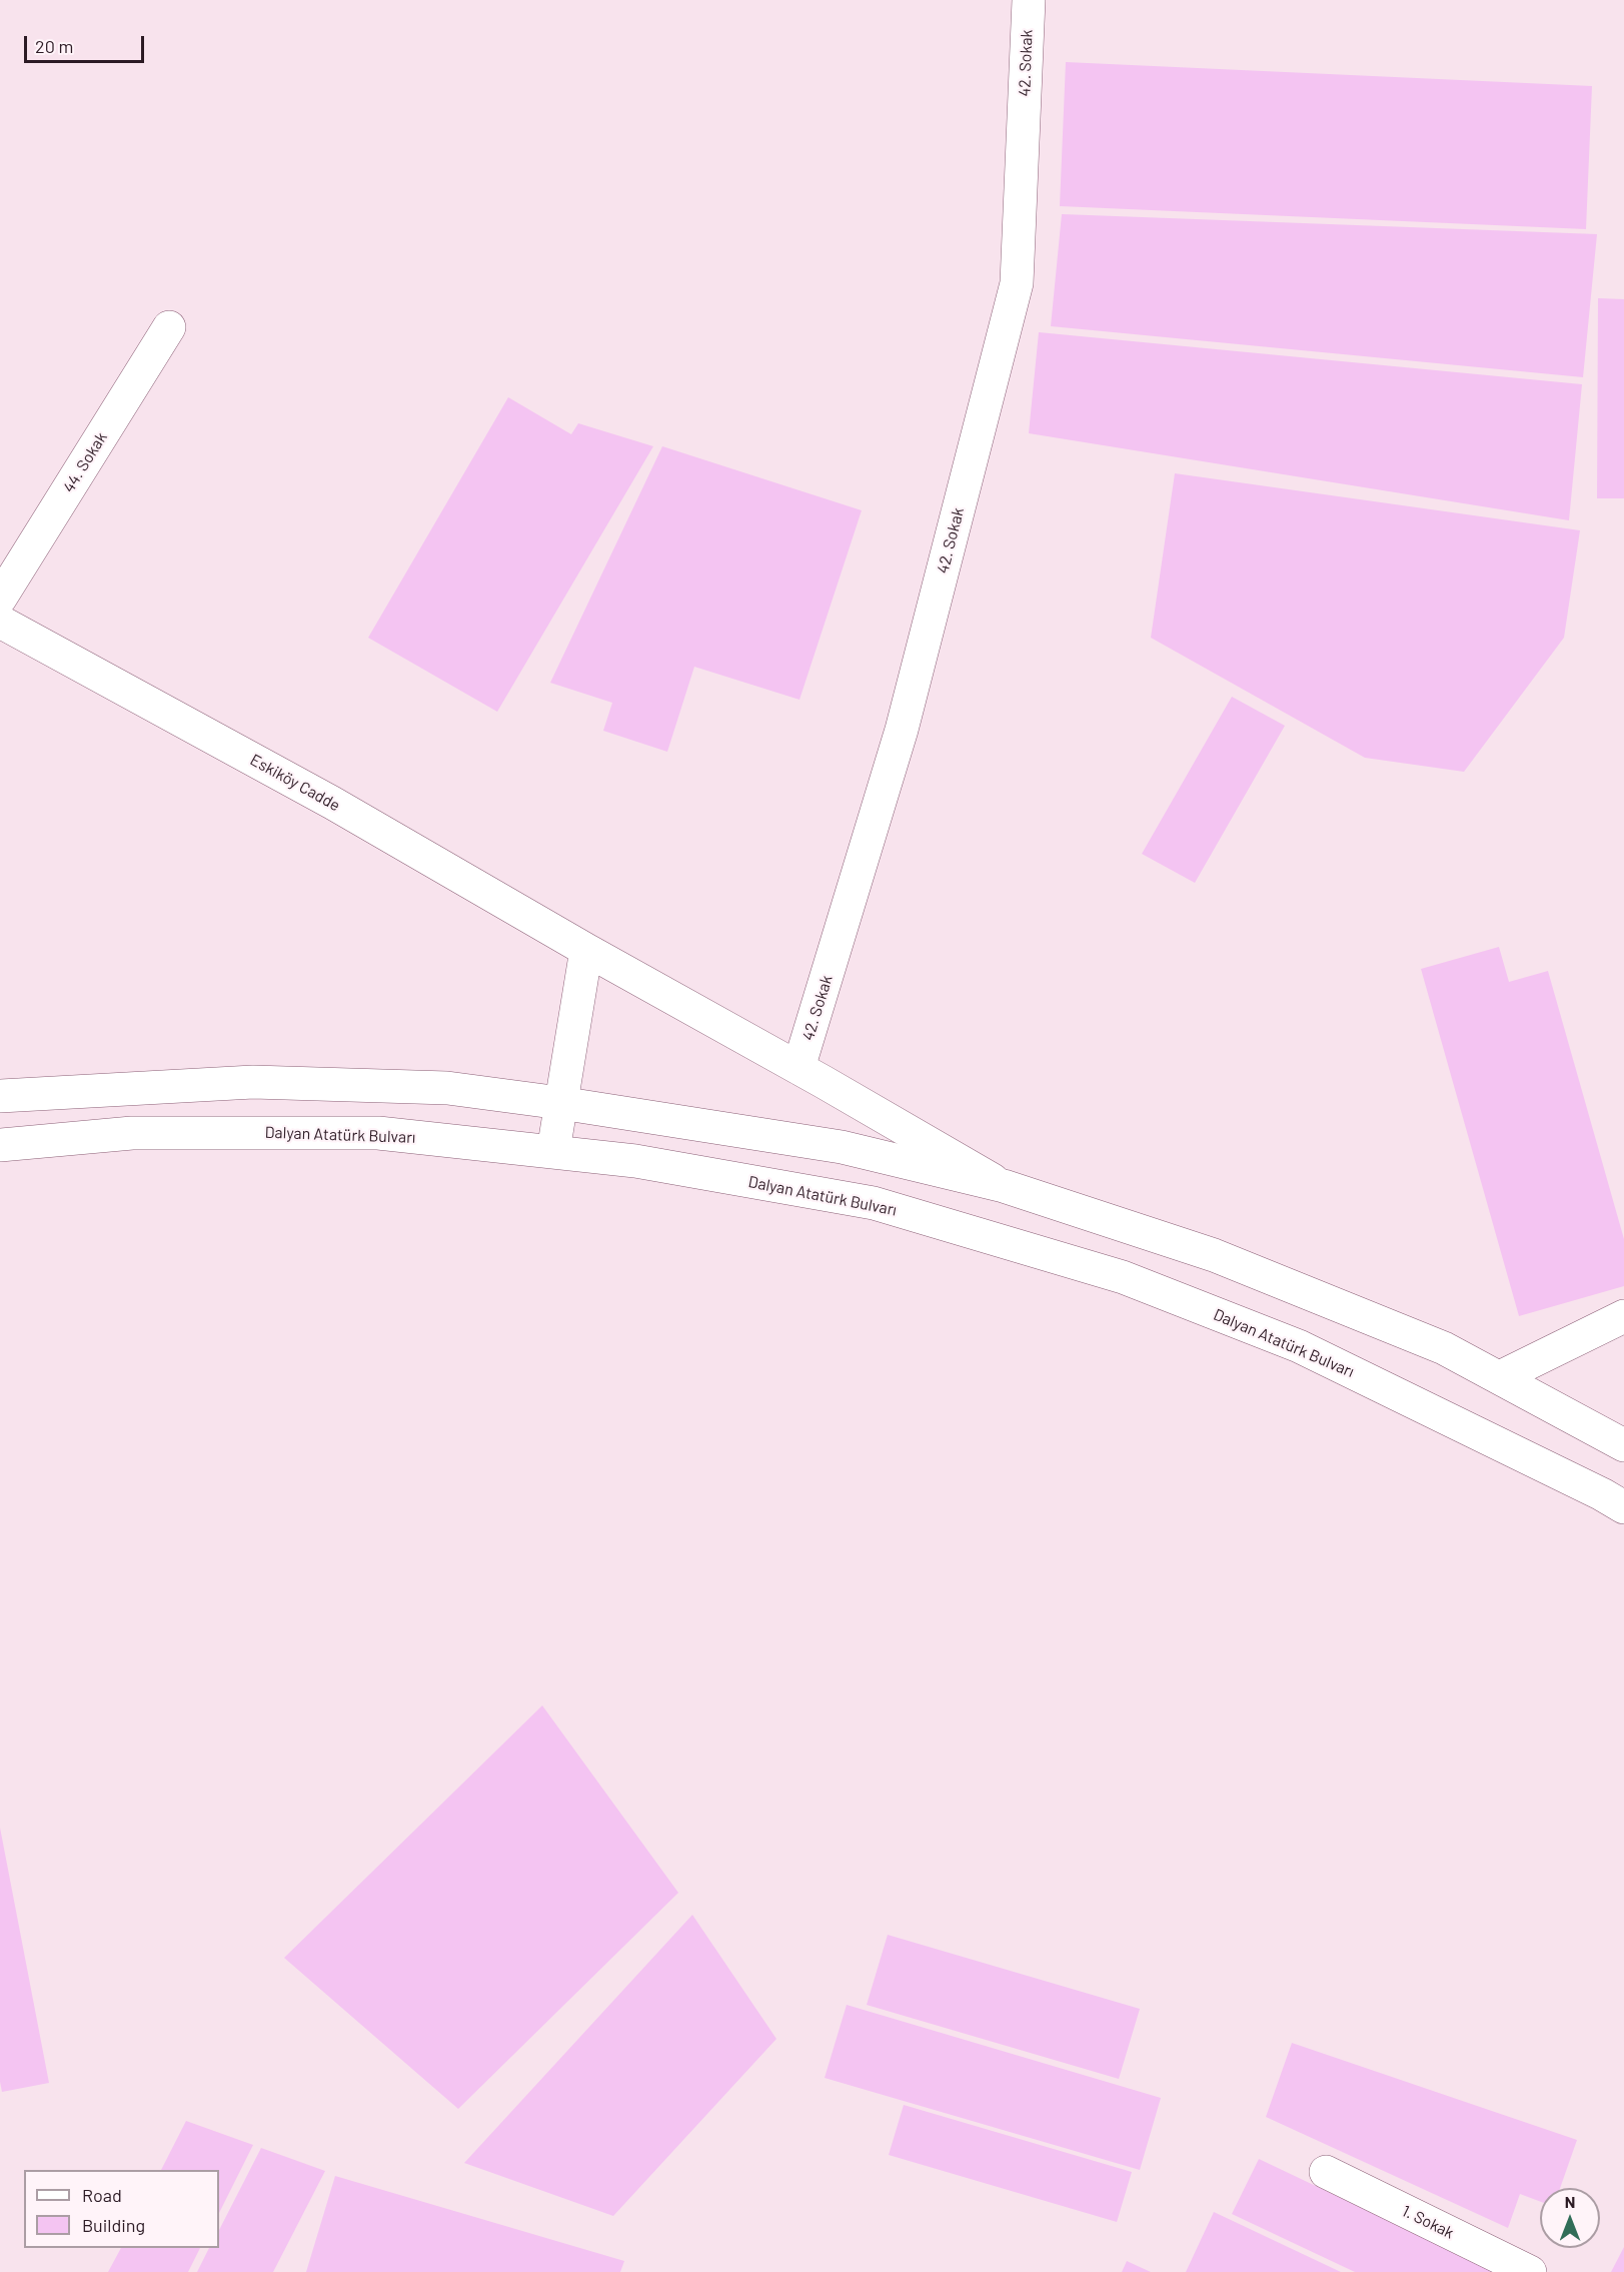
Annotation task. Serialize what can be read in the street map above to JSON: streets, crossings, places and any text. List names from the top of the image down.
{
  "streets": {
    "main road": [
      "42. Sokak",
      "44. Sokak",
      "Eskiköy Cadde",
      "Dalyan Atatürk Bulvarı",
      "1. Sokak"
    ]
  },
  "crossings": [
    ["42. Sokak", "Eskiköy Cadde"]
  ],
  "legend": ["Road", "Building"],
  "scale_bar": "20 m",
  "north": "top"
}
